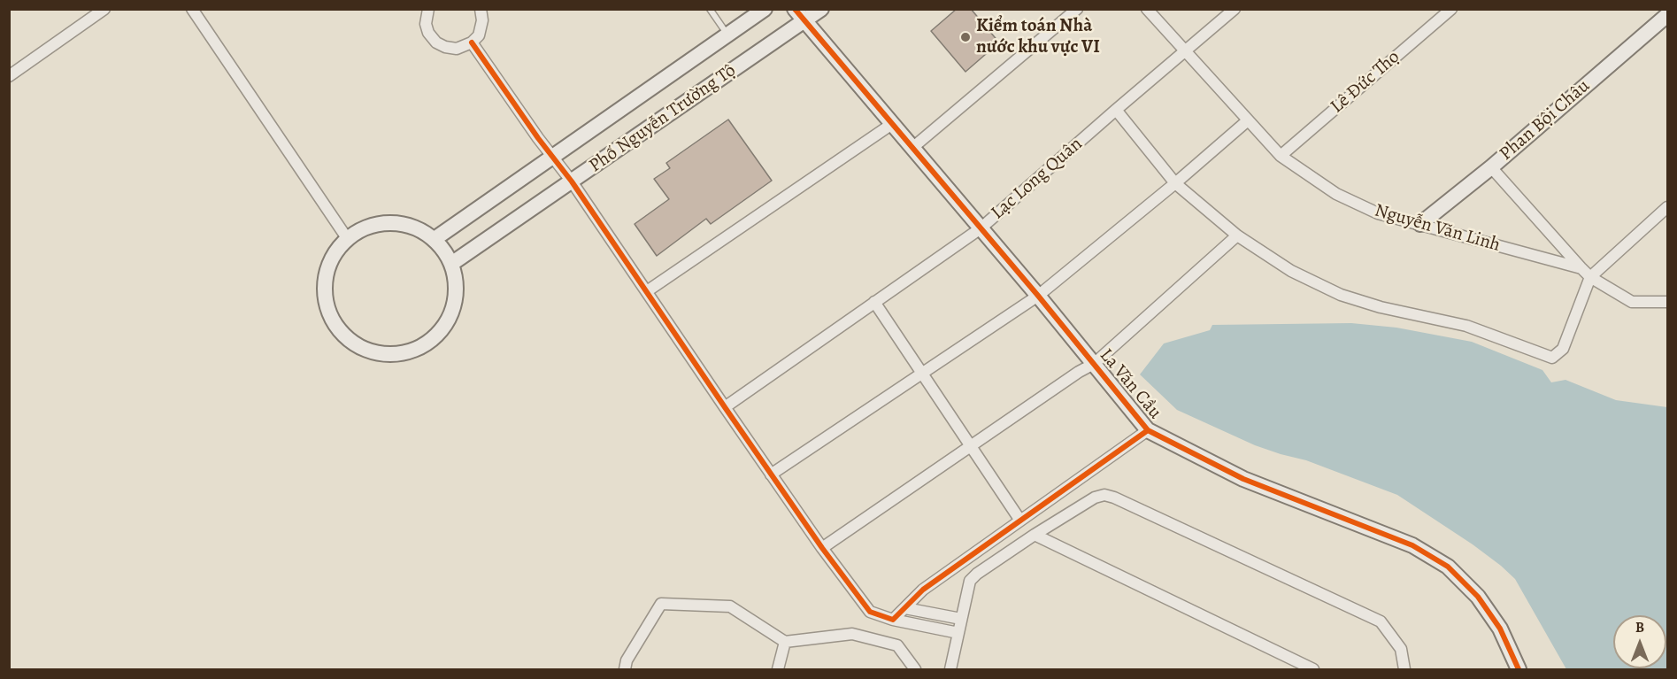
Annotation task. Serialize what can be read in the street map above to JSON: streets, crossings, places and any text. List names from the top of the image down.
{
  "streets": {
    "street": [
      "Lê Đức Thọ",
      "Phố Nguyễn Trường Tộ",
      "Phan Bội Châu",
      "Lạc Long Quân",
      "Nguyễn Văn Linh",
      "La Văn Cầu"
    ]
  },
  "crossings": [
    ["Lê Đức Thọ", "Nguyễn Văn Linh"],
    ["Phố Nguyễn Trường Tộ", "La Văn Cầu"],
    ["Phan Bội Châu", "Nguyễn Văn Linh"],
    ["Lạc Long Quân", "Nguyễn Văn Linh"],
    ["Lạc Long Quân", "La Văn Cầu"]
  ],
  "places": ["Kiểm toán Nhà nước khu vực VI"],
  "north": "top"
}
